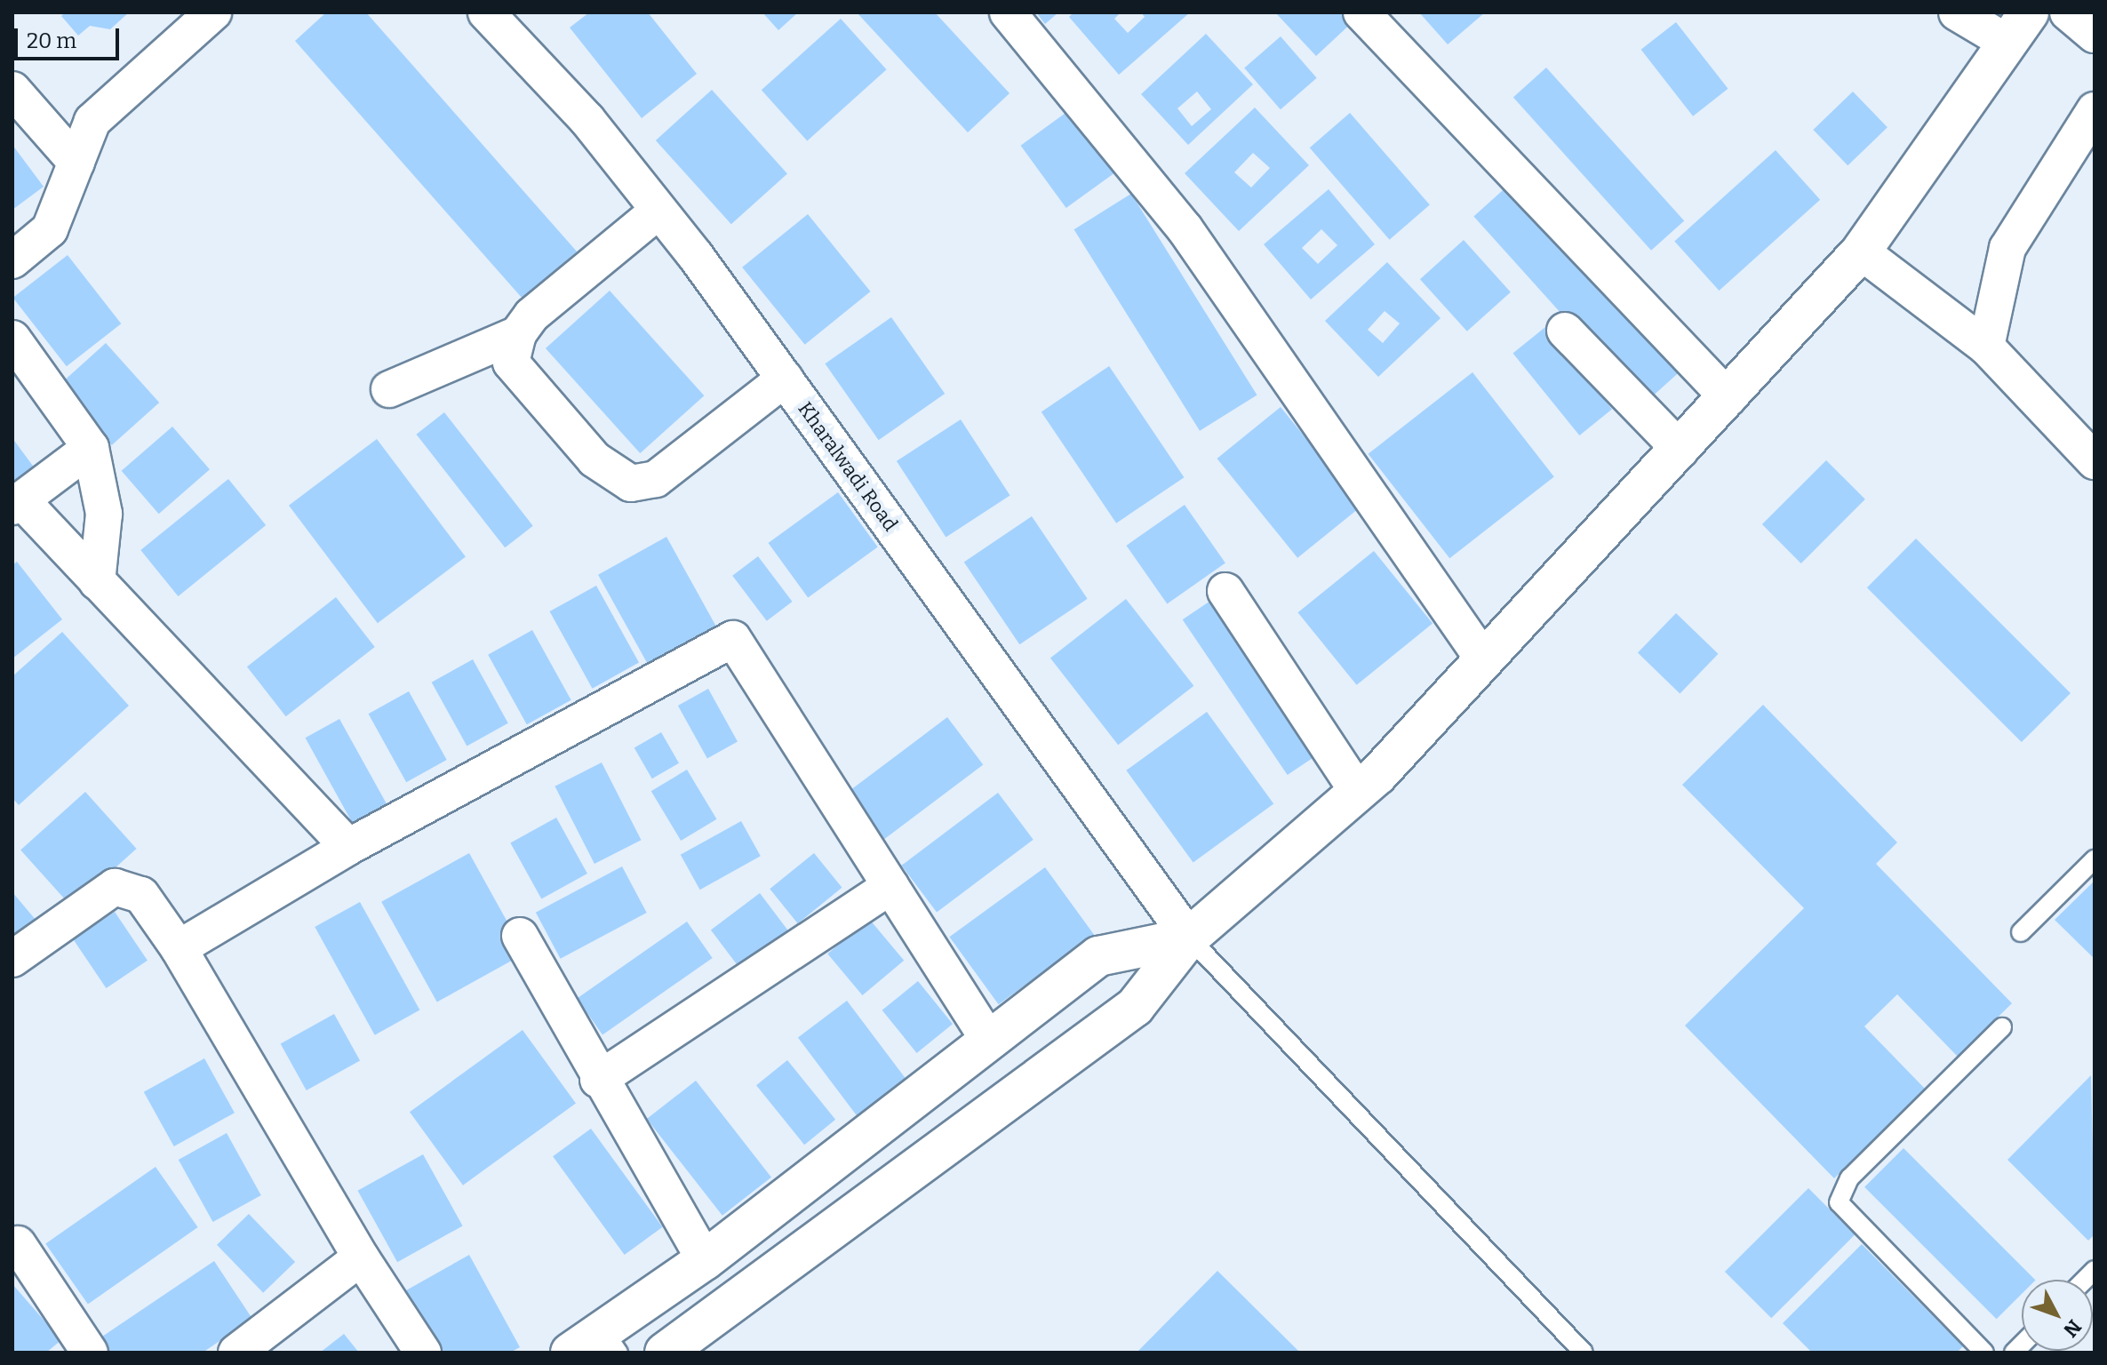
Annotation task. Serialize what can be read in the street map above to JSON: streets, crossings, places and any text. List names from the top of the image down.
{
  "streets": {
    "street": ["Kharalwadi Road"]
  },
  "scale_bar": "20 m",
  "north": "bottom right"
}
